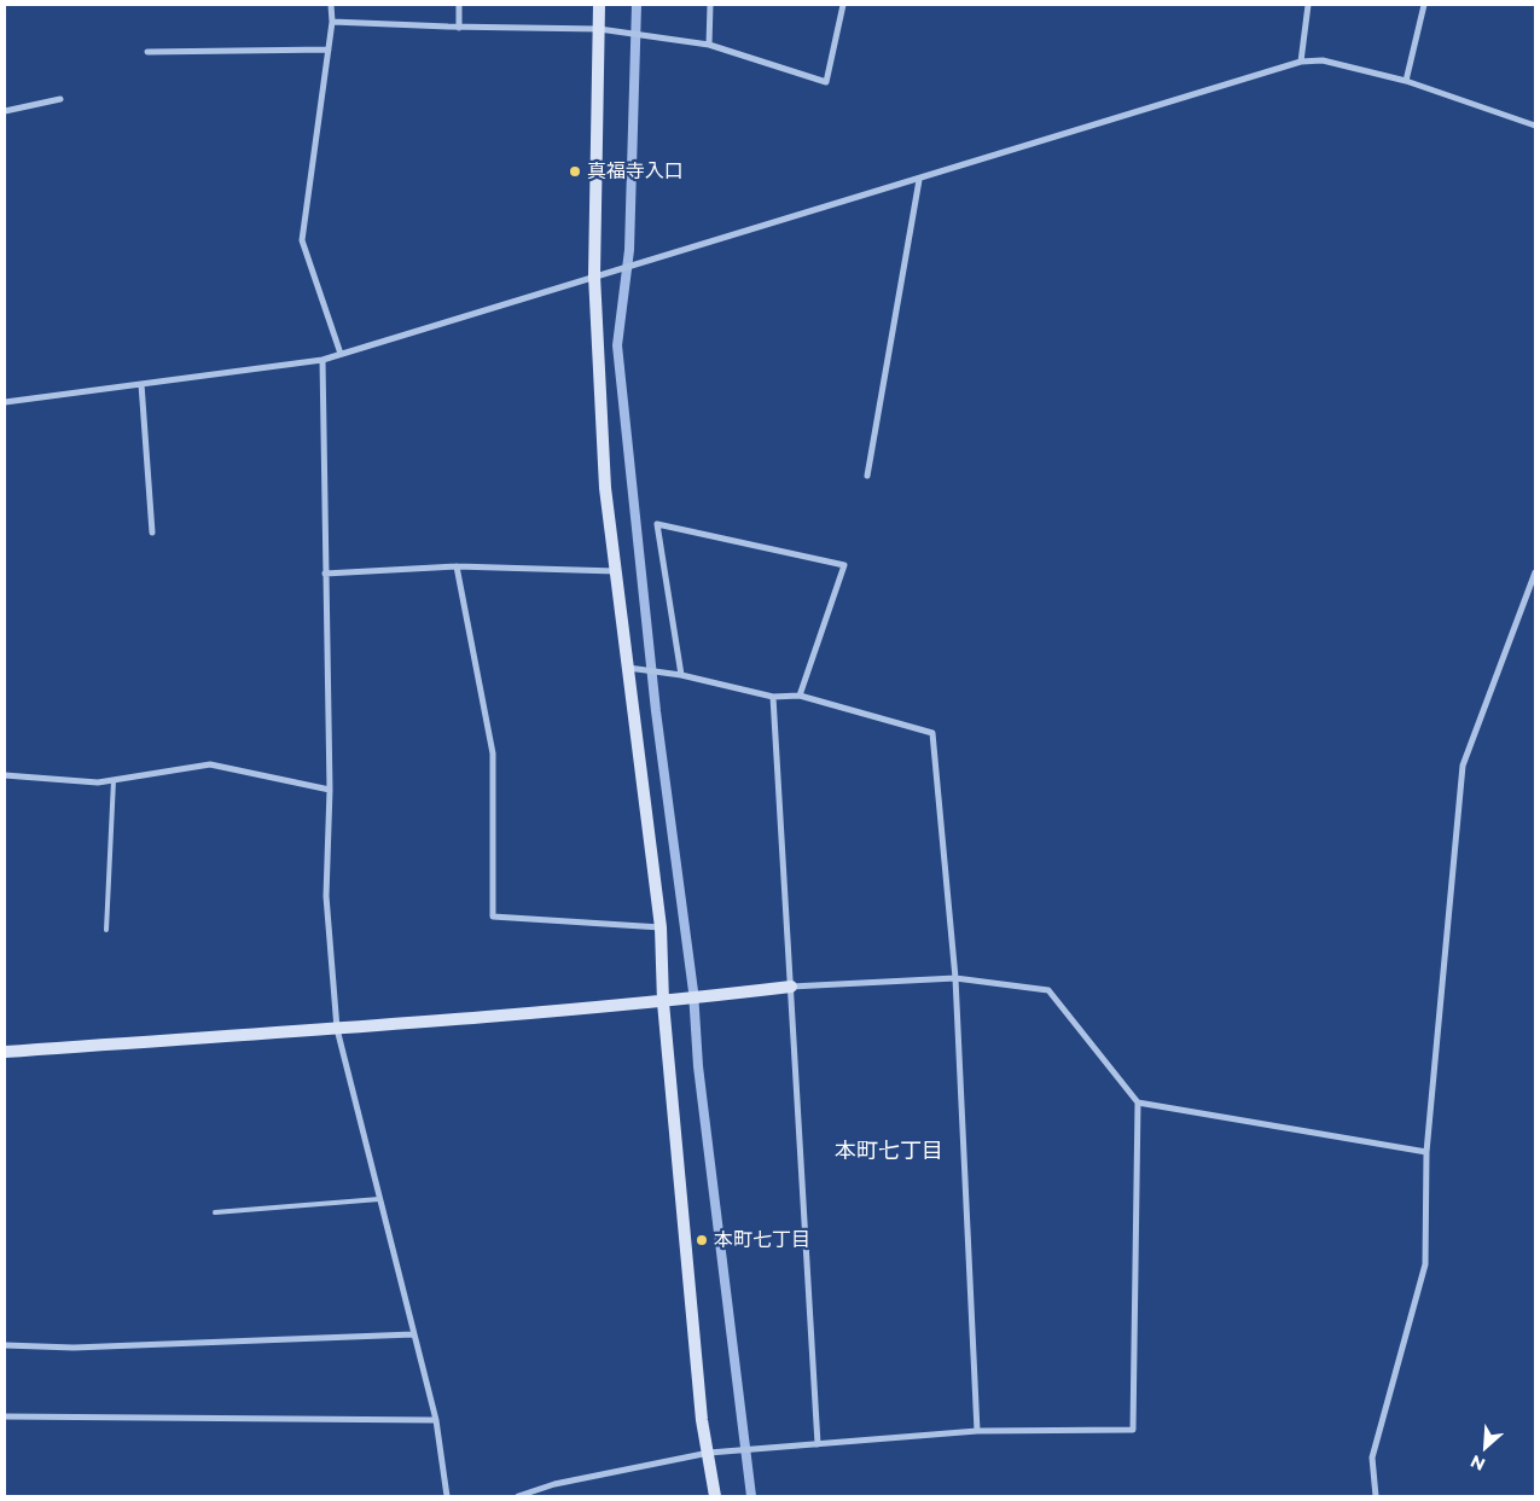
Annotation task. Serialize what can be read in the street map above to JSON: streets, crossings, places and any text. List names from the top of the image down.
{
  "districts": ["本町七丁目"],
  "places": ["真福寺入口", "本町七丁目"],
  "north": "bottom left"
}
